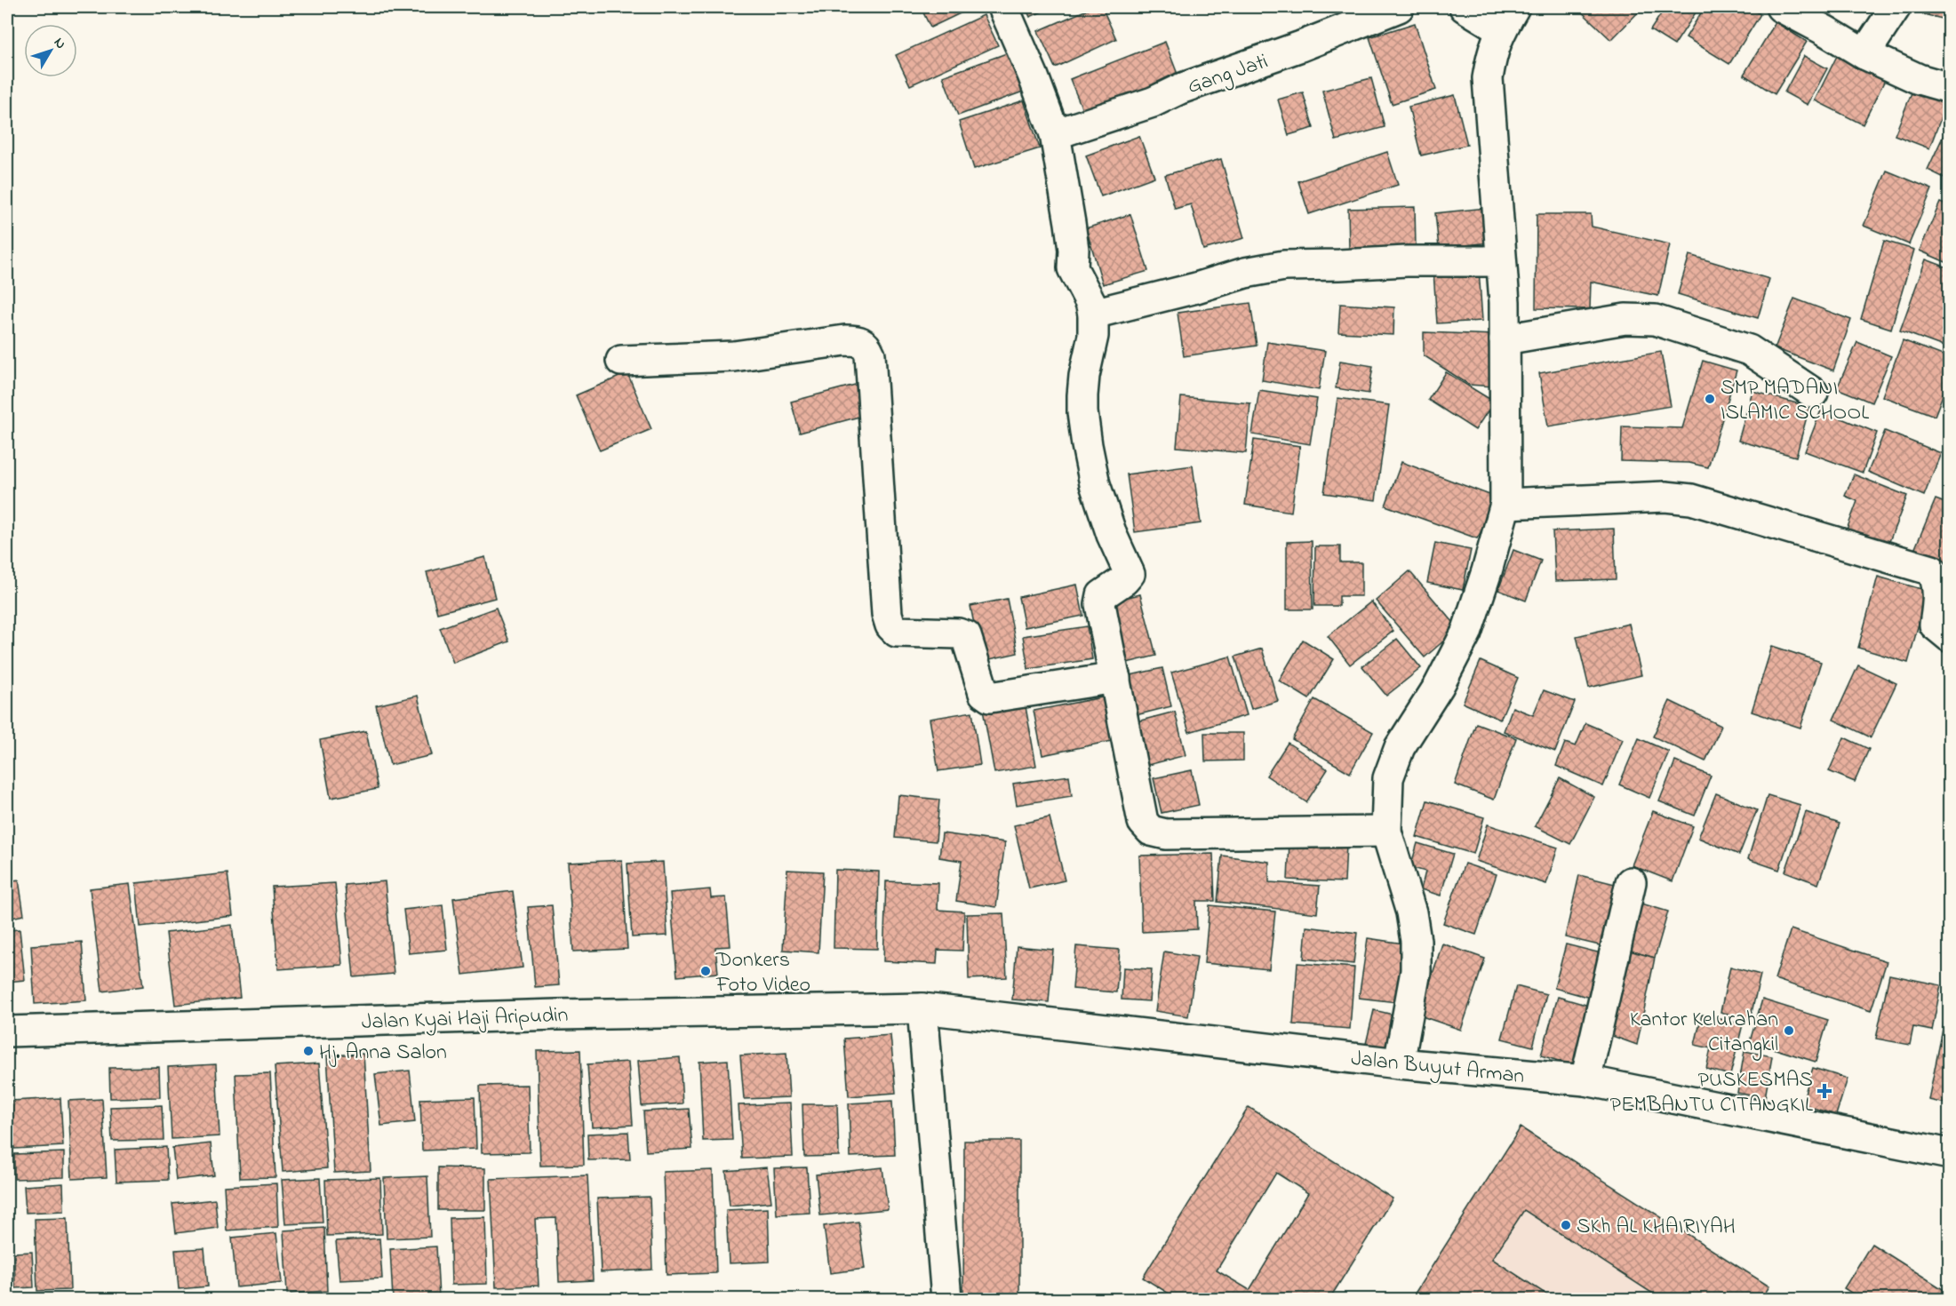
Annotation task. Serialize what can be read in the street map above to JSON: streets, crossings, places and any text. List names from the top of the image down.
{
  "streets": {
    "street": ["Gang Jati", "Jalan Kyai Haji Aripudin", "Jalan Buyut Arman"]
  },
  "crossings": [
    ["Jalan Kyai Haji Aripudin", "Jalan Buyut Arman"]
  ],
  "places": {
    "other": [
      "SMP MADANI ISLAMIC SCHOOL",
      "Donkers Foto Video",
      "Kantor Kelurahan Citangkil",
      "Hj. Anna Salon",
      "SKh AL KHAIRIYAH"
    ],
    "health": ["PUSKESMAS PEMBANTU CITANGKIL"]
  },
  "north": "top right"
}
